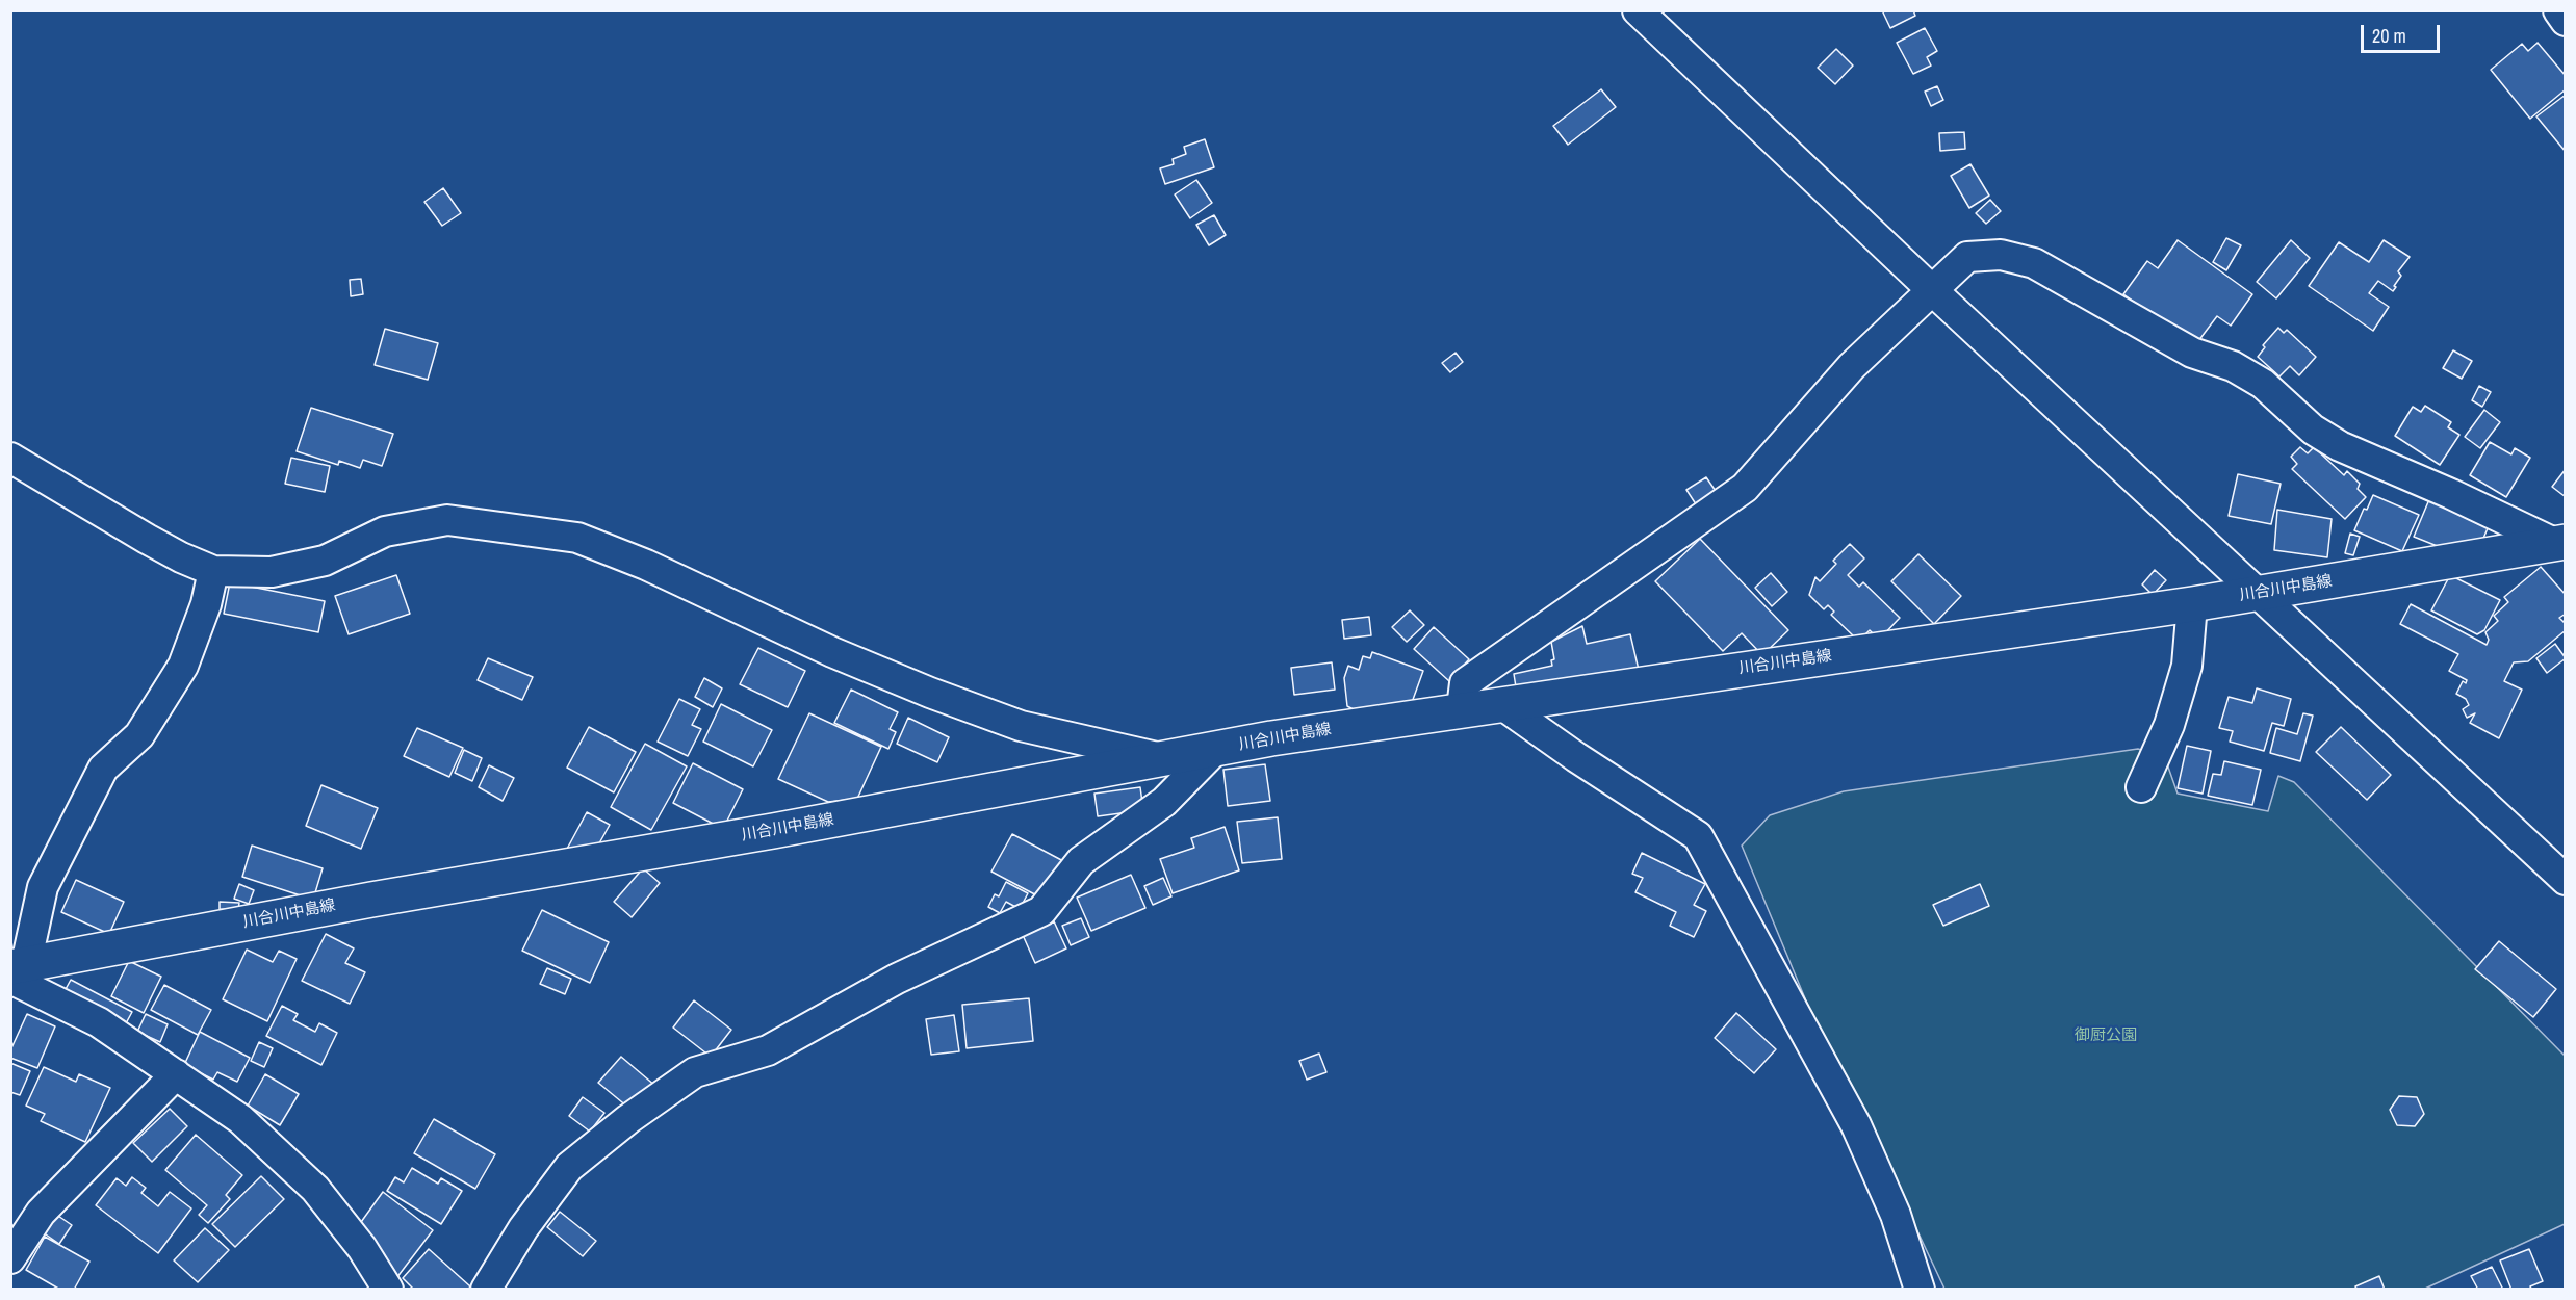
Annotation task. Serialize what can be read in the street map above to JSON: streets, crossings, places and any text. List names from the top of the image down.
{
  "streets": {
    "main road": ["川合川中島線"]
  },
  "parks": ["御厨公園"],
  "scale_bar": "20 m"
}
